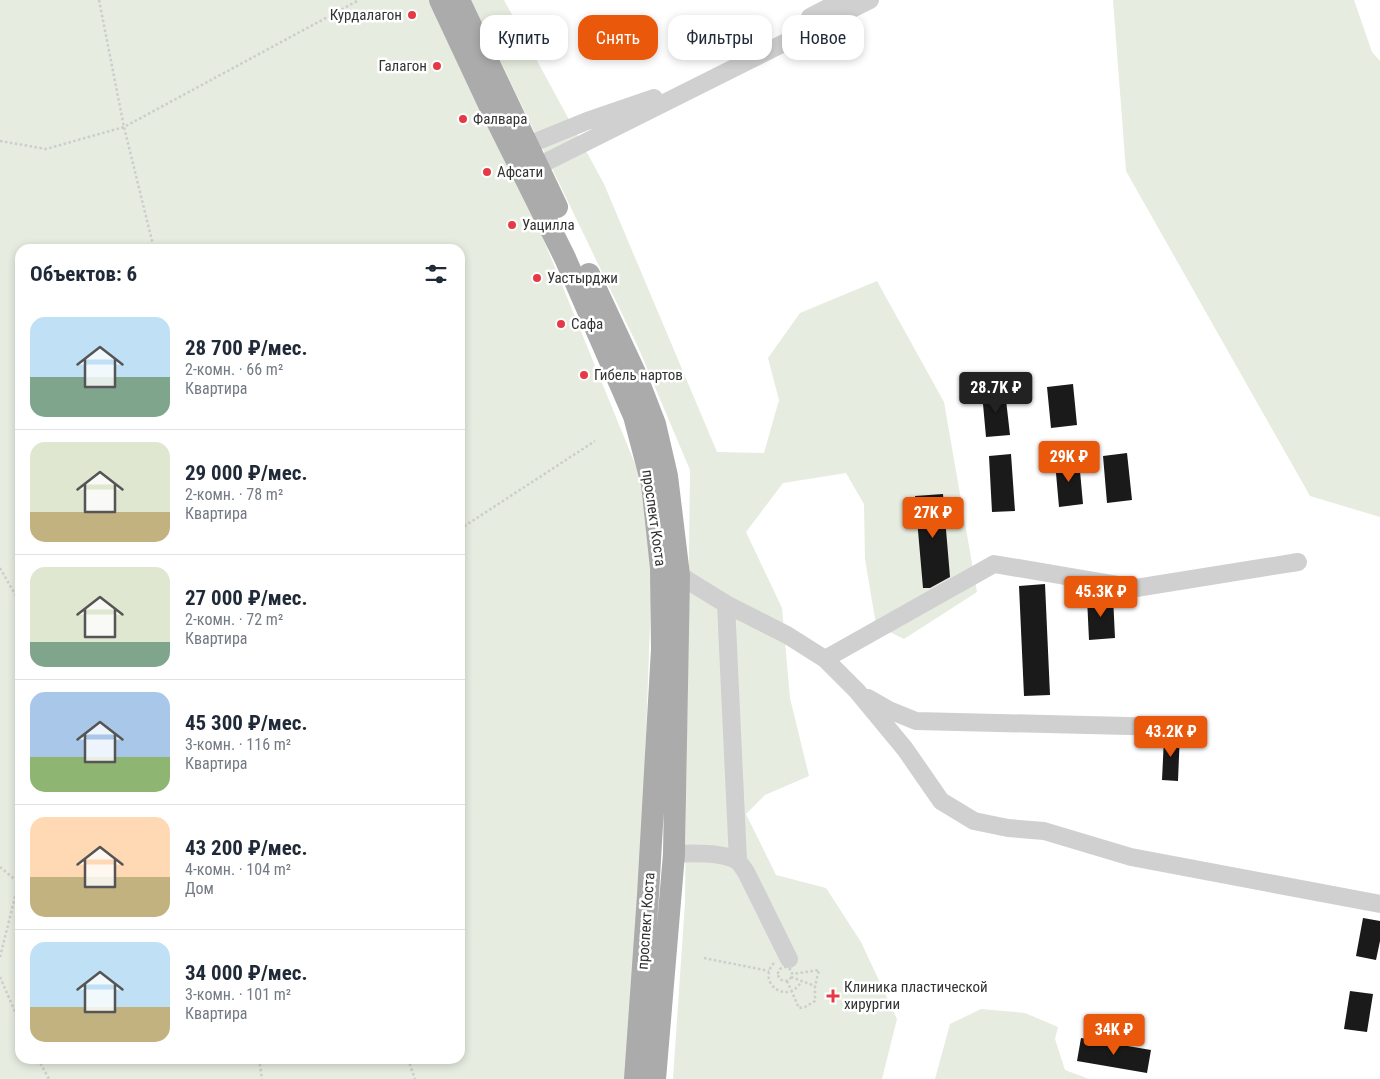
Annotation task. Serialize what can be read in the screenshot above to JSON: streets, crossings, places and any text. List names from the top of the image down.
{
  "streets": {
    "main road": ["проспект Коста"]
  },
  "places": {
    "other": [
      "Курдалагон",
      "Галагон",
      "Фалвара",
      "Афсати",
      "Уацилла",
      "Уастырджи",
      "Сафа",
      "Гибель нартов"
    ],
    "health": ["Клиника пластической хирургии"]
  },
  "page": {
    "chip": [
      "Купить",
      "Снять",
      "Фильтры",
      "Новое"
    ],
    "heading": "Объектов: 6",
    "list": [
      {
        "name": "28 700 ₽/мес.",
        "note": "2-комн. · 66 m² · Квартира"
      },
      {
        "name": "29 000 ₽/мес.",
        "note": "2-комн. · 78 m² · Квартира"
      },
      {
        "name": "27 000 ₽/мес.",
        "note": "2-комн. · 72 m² · Квартира"
      },
      {
        "name": "45 300 ₽/мес.",
        "note": "3-комн. · 116 m² · Квартира"
      },
      {
        "name": "43 200 ₽/мес.",
        "note": "4-комн. · 104 m² · Дом"
      },
      {
        "name": "34 000 ₽/мес.",
        "note": "3-комн. · 101 m² · Квартира"
      }
    ],
    "price": [
      "28.7K ₽",
      "29K ₽",
      "27K ₽",
      "45.3K ₽",
      "43.2K ₽",
      "34K ₽"
    ]
  }
}
